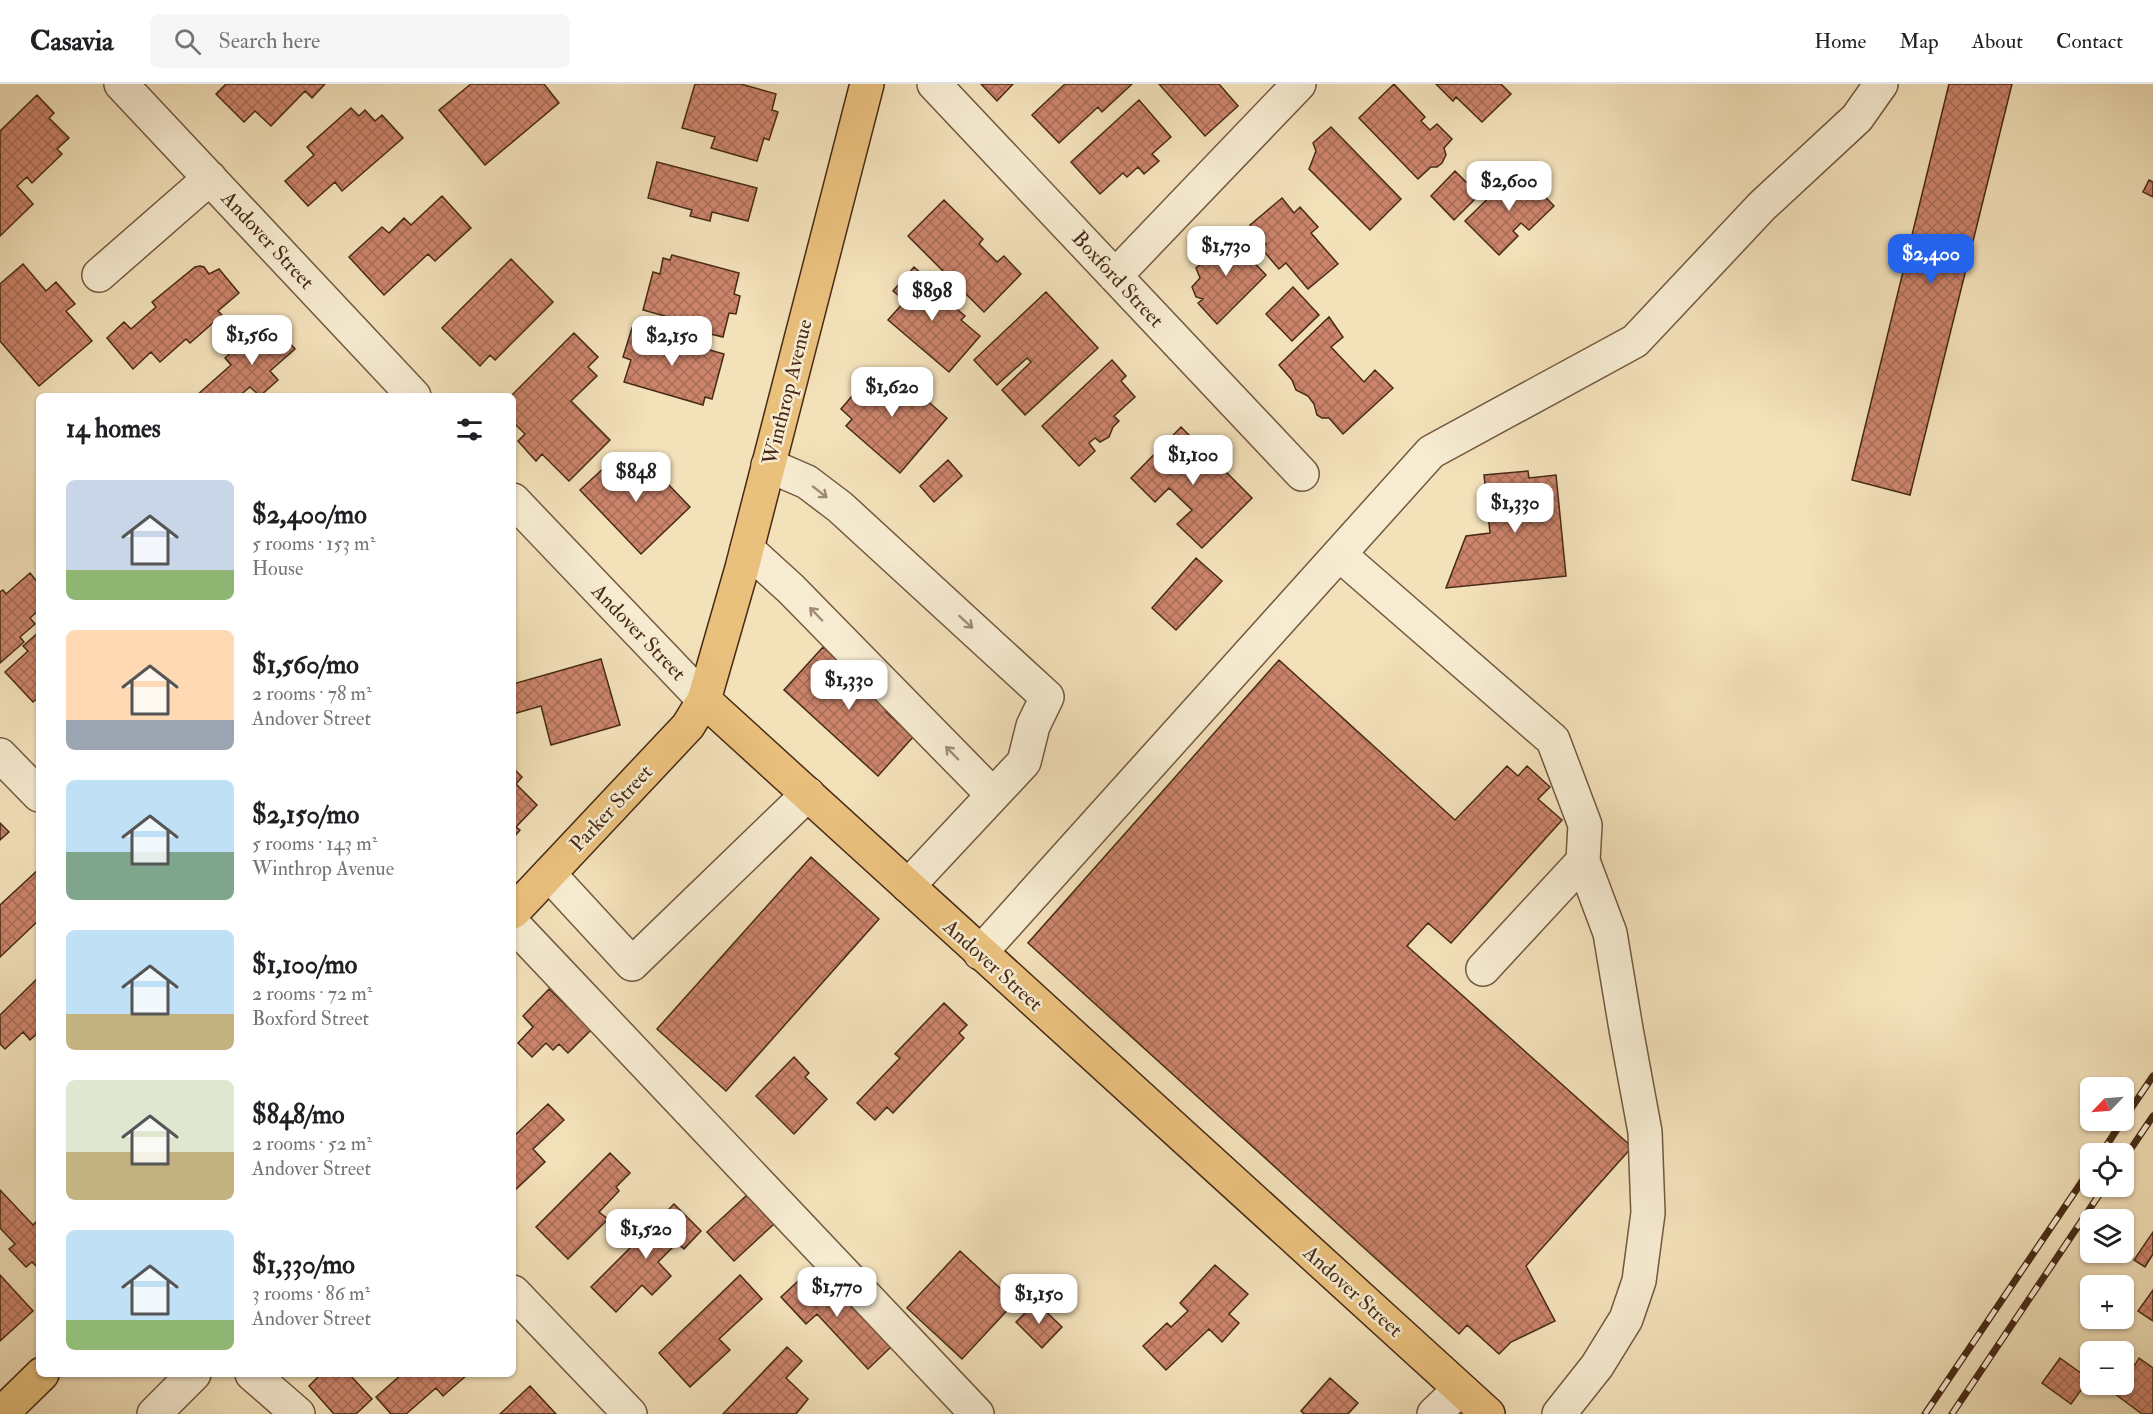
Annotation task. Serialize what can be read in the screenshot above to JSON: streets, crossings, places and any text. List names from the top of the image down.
{
  "streets": {
    "main road": ["Andover Street", "Winthrop Avenue", "Parker Street"],
    "street": ["Boxford Street"]
  },
  "crossings": [
    ["Andover Street", "Winthrop Avenue"],
    ["Andover Street", "Parker Street"],
    ["Winthrop Avenue", "Parker Street"]
  ],
  "north": "bottom left",
  "page": {
    "header": "Casavia",
    "search": "Search here",
    "nav": [
      "Home",
      "Map",
      "About",
      "Contact"
    ],
    "price": [
      "$2,600",
      "$1,730",
      "$2,400",
      "$898",
      "$1,560",
      "$2,150",
      "$1,620",
      "$1,100",
      "$848",
      "$1,330",
      "$1,330",
      "$1,520",
      "$1,770",
      "$1,150"
    ],
    "heading": "14 homes",
    "list": [
      {
        "name": "$2,400/mo",
        "note": "5 rooms · 153 m² · House"
      },
      {
        "name": "$1,560/mo",
        "note": "2 rooms · 78 m² · Andover Street"
      },
      {
        "name": "$2,150/mo",
        "note": "5 rooms · 143 m² · Winthrop Avenue"
      },
      {
        "name": "$1,100/mo",
        "note": "2 rooms · 72 m² · Boxford Street"
      },
      {
        "name": "$848/mo",
        "note": "2 rooms · 52 m² · Andover Street"
      },
      {
        "name": "$1,330/mo",
        "note": "3 rooms · 86 m² · Andover Street"
      }
    ],
    "map_buttons": ["+", "−"]
  }
}
